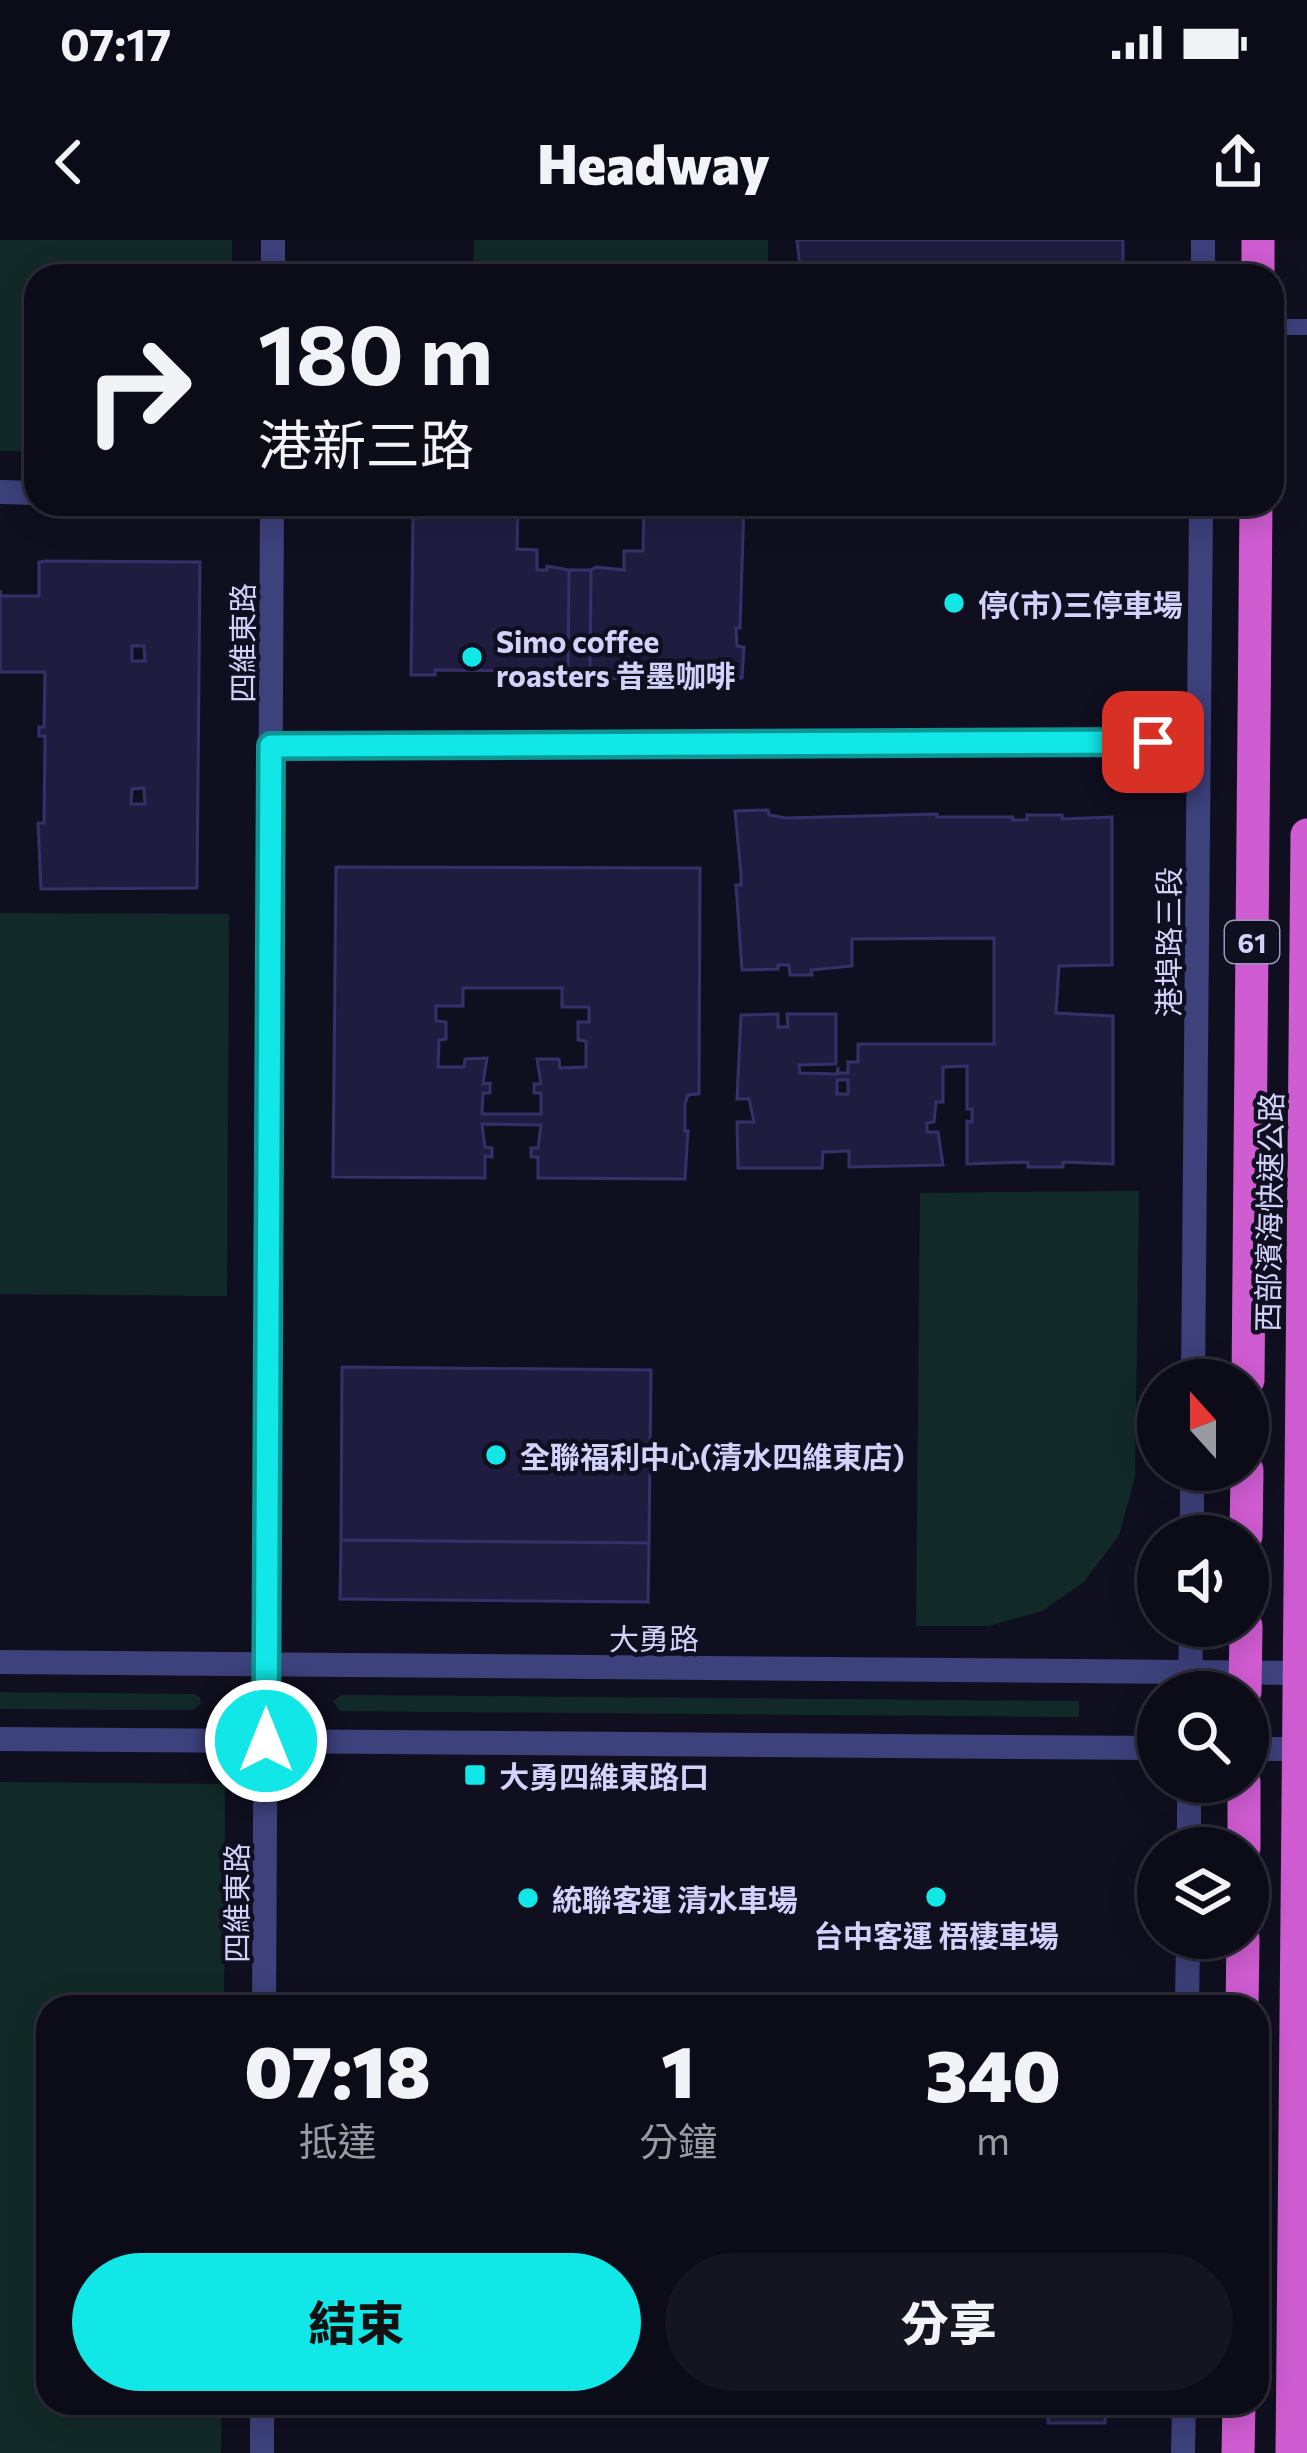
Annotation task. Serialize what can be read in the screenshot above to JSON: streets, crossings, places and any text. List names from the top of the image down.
{
  "streets": {
    "highway": ["61", "西部濱海快速公路"],
    "street": ["四維東路", "港埠路三段", "大勇路"]
  },
  "crossings": [
    ["四維東路", "大勇路"]
  ],
  "places": {
    "other": [
      "停(市)三停車場",
      "Simo coffee roasters 昔墨咖啡",
      "全聯福利中心(清水四維東店)",
      "台中客運 梧棲車場",
      "統聯客運 清水車場"
    ],
    "transit": ["大勇四維東路口"]
  },
  "north": "top",
  "page": {
    "status": "07:17",
    "header": "Headway",
    "turn": ["180 m", "港新三路"],
    "eta": [
      "07:18",
      "抵達",
      "1",
      "分鐘",
      "340",
      "m"
    ],
    "buttons": ["結束", "分享"]
  }
}
